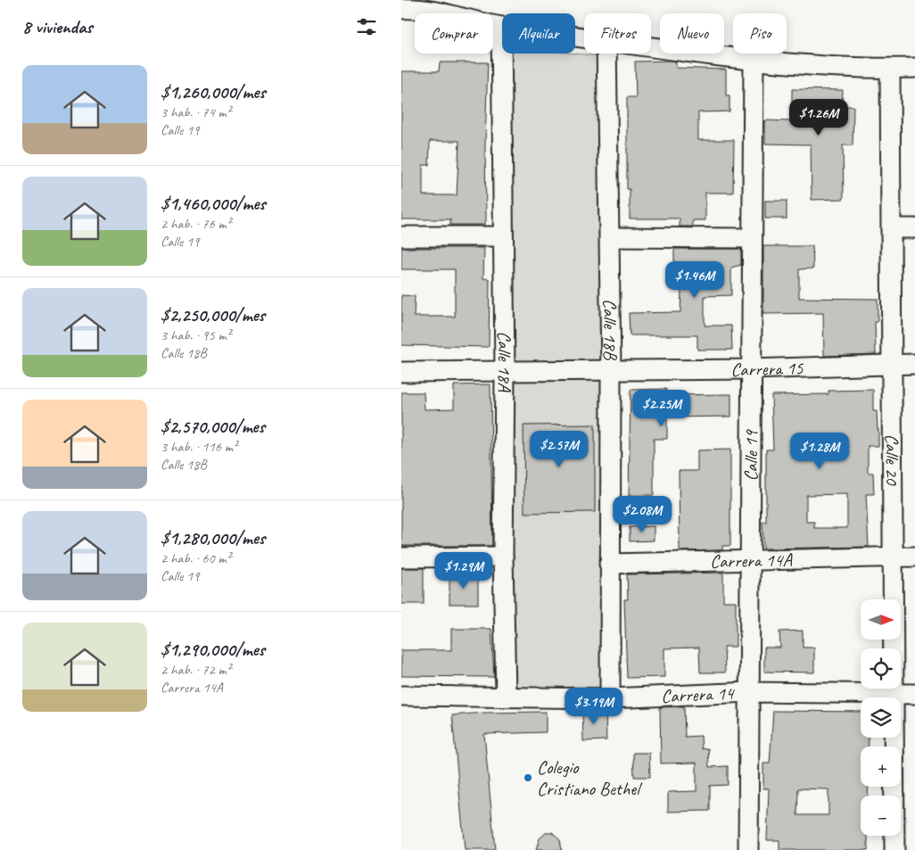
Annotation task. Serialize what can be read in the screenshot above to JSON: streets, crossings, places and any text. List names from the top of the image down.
{
  "streets": {
    "street": [
      "Calle 18B",
      "Calle 18A",
      "Carrera 15",
      "Calle 19",
      "Calle 20",
      "Carrera 14A",
      "Carrera 14"
    ]
  },
  "crossings": [
    ["Calle 18B", "Carrera 15"],
    ["Calle 18B", "Carrera 14A"],
    ["Calle 18B", "Carrera 14"],
    ["Calle 18A", "Carrera 15"],
    ["Calle 18A", "Carrera 14"],
    ["Carrera 15", "Calle 19"],
    ["Carrera 15", "Calle 20"],
    ["Calle 19", "Carrera 14A"],
    ["Calle 19", "Carrera 14"],
    ["Calle 20", "Carrera 14A"],
    ["Calle 20", "Carrera 14"]
  ],
  "places": ["Colegio Cristiano Bethel"],
  "north": "right",
  "page": {
    "heading": "8 viviendas",
    "chip": [
      "Comprar",
      "Alquilar",
      "Filtros",
      "Nuevo",
      "Piso"
    ],
    "list": [
      {
        "name": "$1,260,000/mes",
        "note": "3 hab. · 74 m² · Calle 19"
      },
      {
        "name": "$1,460,000/mes",
        "note": "2 hab. · 76 m² · Calle 19"
      },
      {
        "name": "$2,250,000/mes",
        "note": "3 hab. · 95 m² · Calle 18B"
      },
      {
        "name": "$2,570,000/mes",
        "note": "3 hab. · 116 m² · Calle 18B"
      },
      {
        "name": "$1,280,000/mes",
        "note": "2 hab. · 60 m² · Calle 19"
      },
      {
        "name": "$1,290,000/mes",
        "note": "2 hab. · 72 m² · Carrera 14A"
      }
    ],
    "price": [
      "$1.26M",
      "$1.46M",
      "$2.25M",
      "$2.57M",
      "$1.28M",
      "$2.08M",
      "$1.29M",
      "$3.19M"
    ],
    "map_buttons": ["+", "−"]
  }
}
